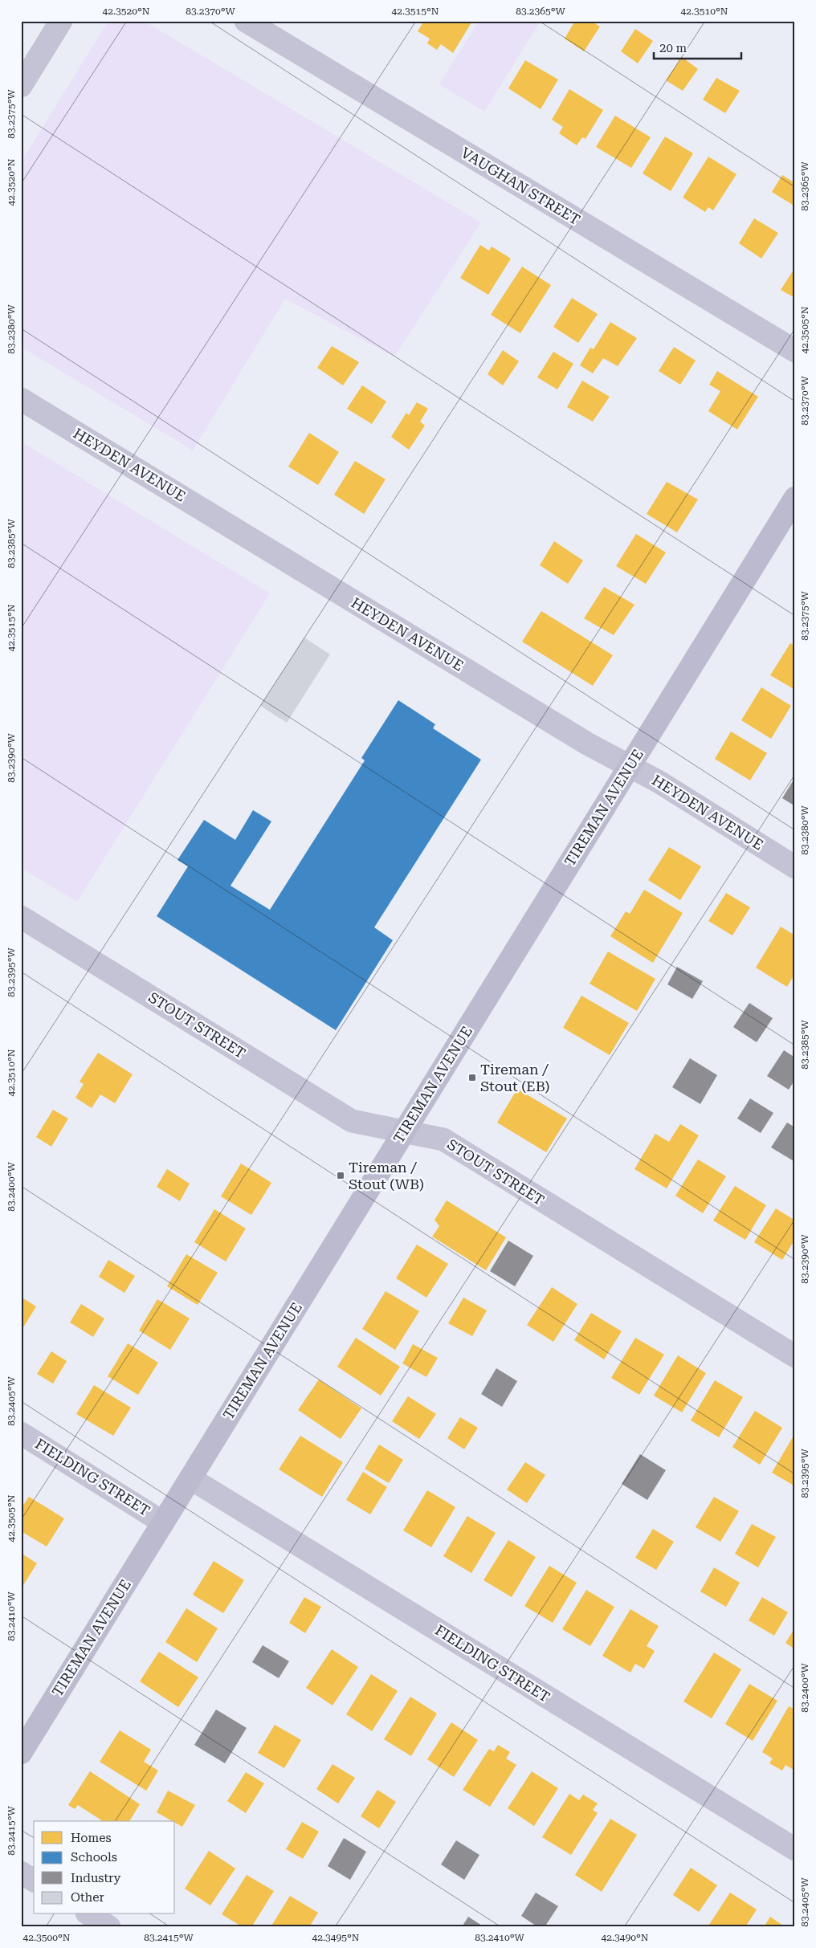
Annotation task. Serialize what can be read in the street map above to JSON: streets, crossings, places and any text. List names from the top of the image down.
{
  "streets": {
    "street": [
      "VAUGHAN STREET",
      "HEYDEN AVENUE",
      "TIREMAN AVENUE",
      "STOUT STREET",
      "FIELDING STREET"
    ]
  },
  "crossings": [
    ["HEYDEN AVENUE", "TIREMAN AVENUE"],
    ["TIREMAN AVENUE", "STOUT STREET"],
    ["TIREMAN AVENUE", "FIELDING STREET"]
  ],
  "places": {
    "transit": ["Tireman / Stout (EB)", "Tireman / Stout (WB)"]
  },
  "legend": [
    "Homes",
    "Schools",
    "Industry",
    "Other"
  ],
  "scale_bar": "20 m",
  "coordinates": [
    "42.3520°N",
    "83.2370°W",
    "42.3515°N",
    "83.2365°W",
    "42.3510°N",
    "83.2375°W",
    "83.2380°W",
    "42.3505°N",
    "83.2385°W",
    "83.2390°W",
    "83.2395°W",
    "83.2400°W",
    "83.2405°W",
    "83.2410°W",
    "83.2415°W",
    "42.3500°N",
    "42.3495°N",
    "42.3490°N"
  ]
}
